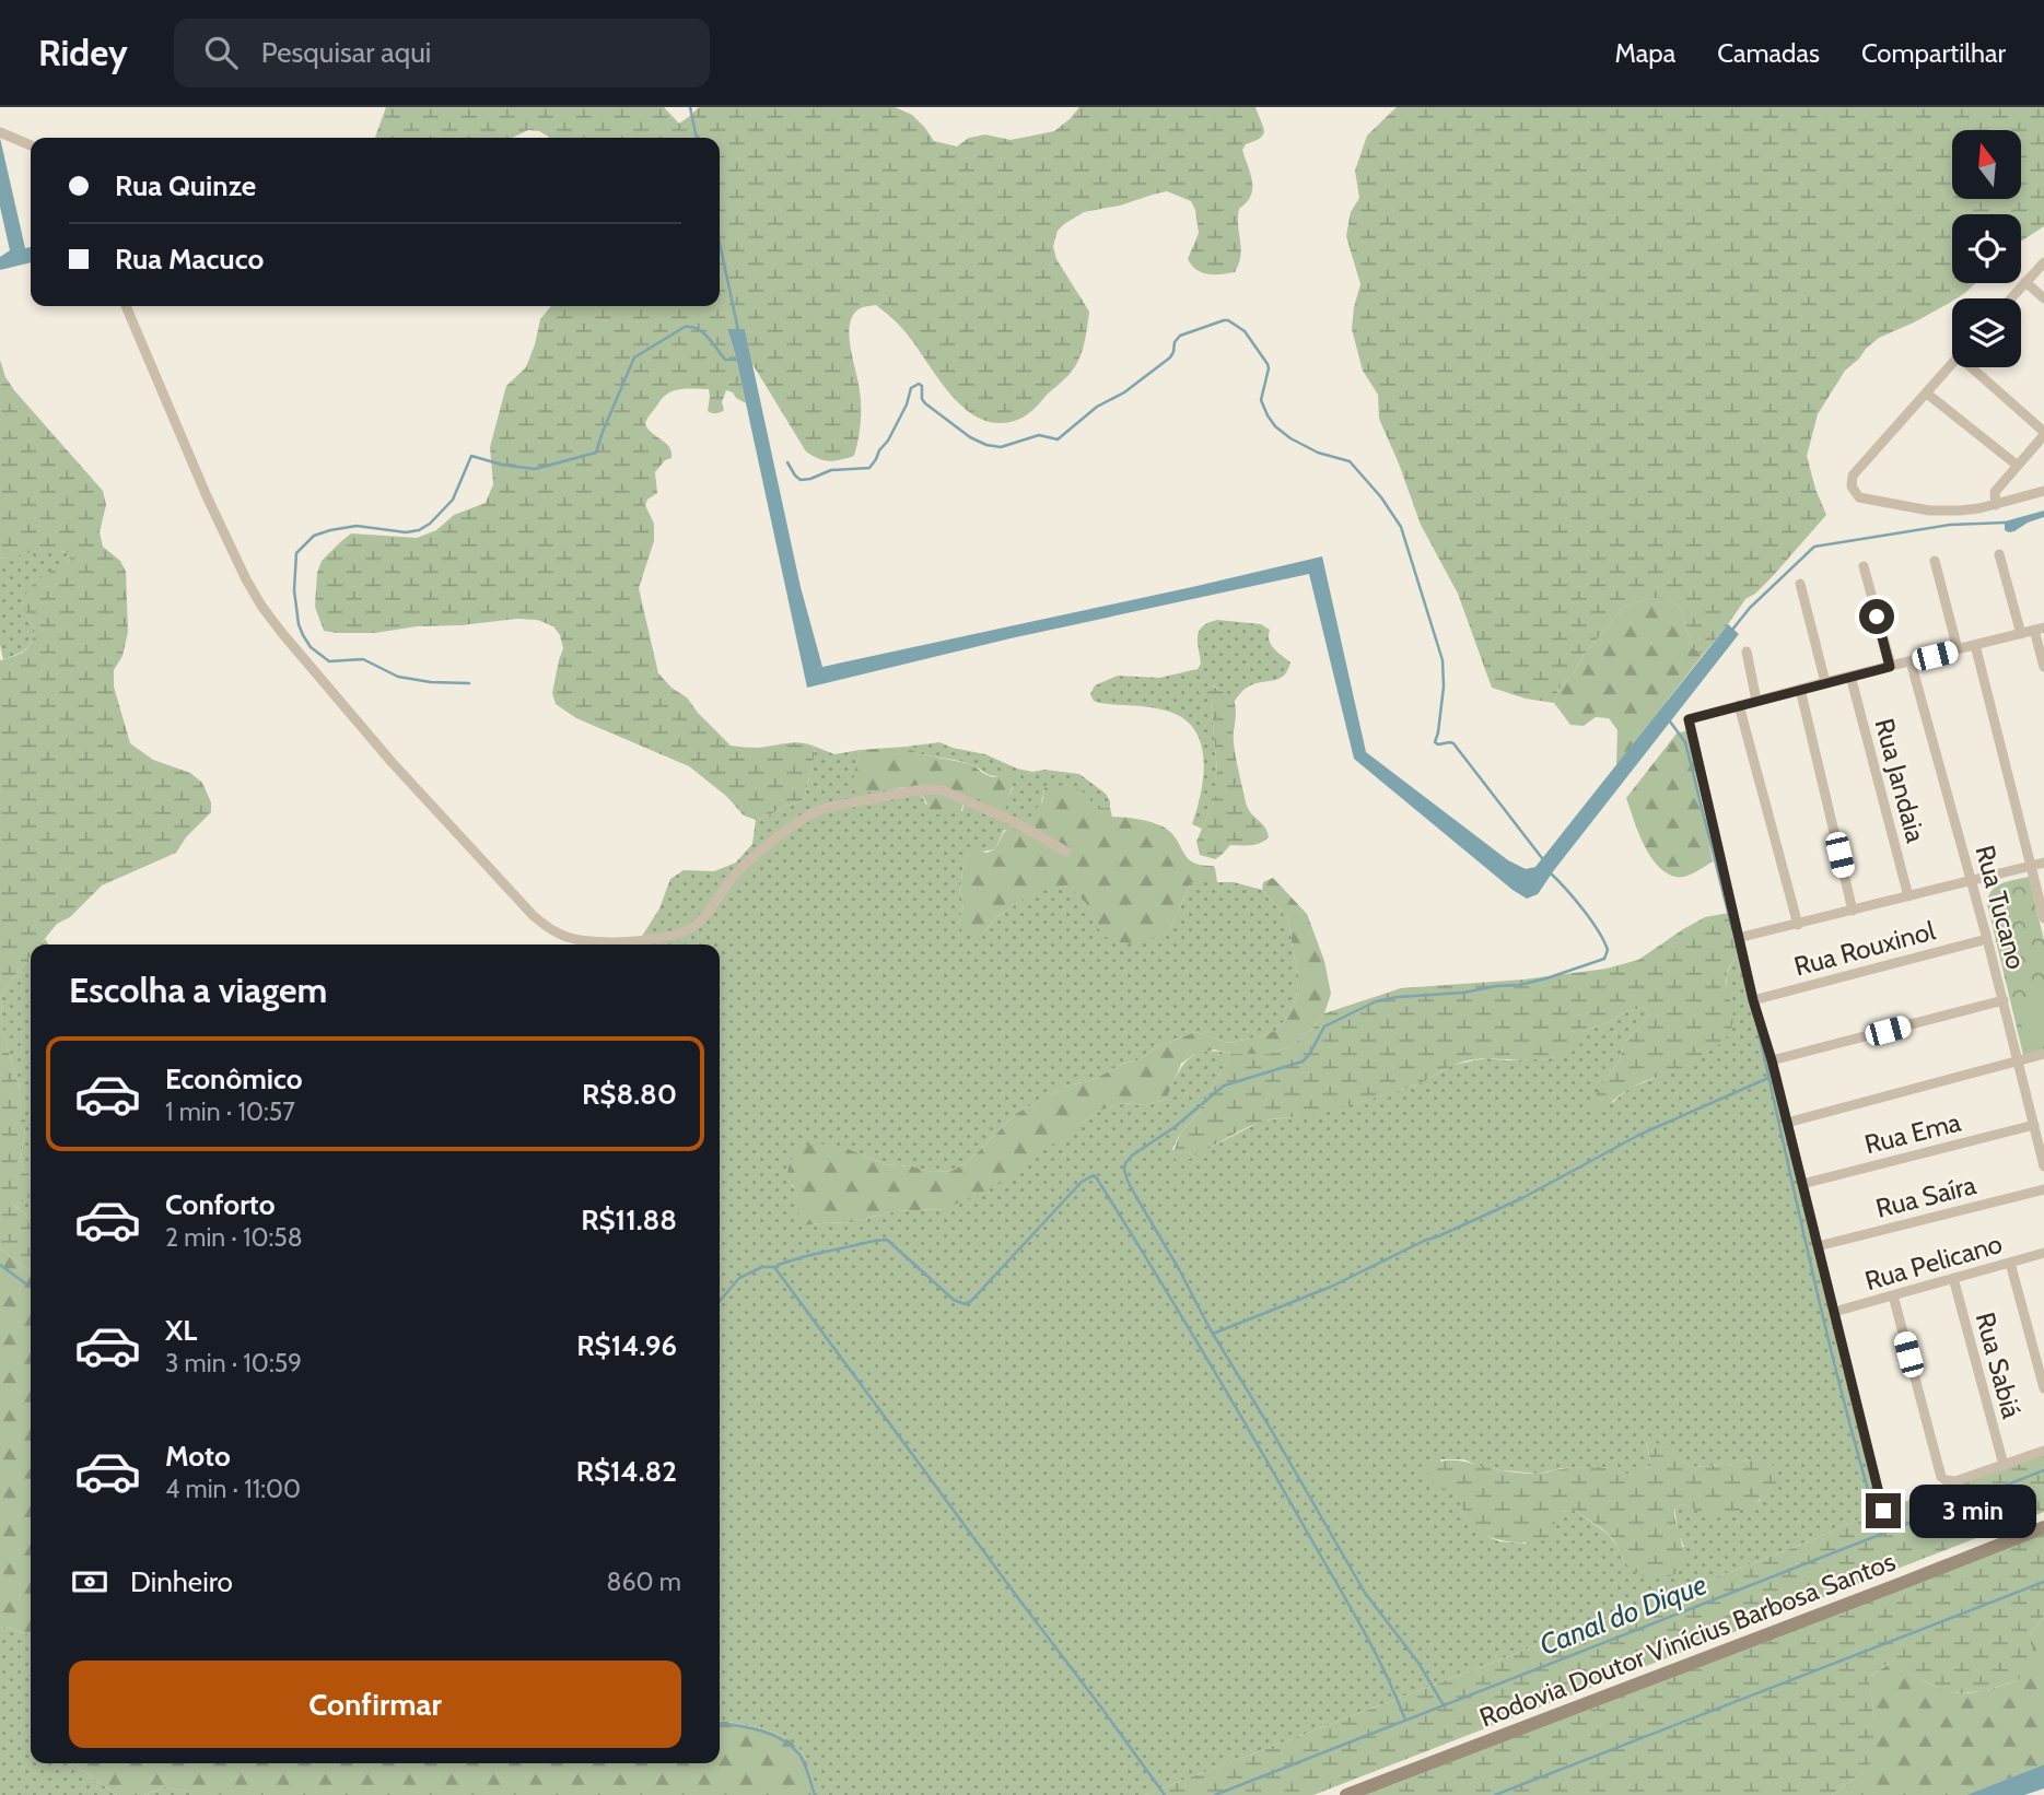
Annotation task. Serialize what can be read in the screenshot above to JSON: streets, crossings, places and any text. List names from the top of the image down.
{
  "streets": {
    "main road": ["Rodovia Doutor Vinícius Barbosa Santos"],
    "street": [
      "Rua Jandaia",
      "Rua Tucano",
      "Rua Rouxinol",
      "Rua Ema",
      "Rua Saíra",
      "Rua Pelicano",
      "Rua Sabiá"
    ]
  },
  "crossings": [
    ["Rua Tucano", "Rua Rouxinol"],
    ["Rua Tucano", "Rua Ema"],
    ["Rua Pelicano", "Rua Sabiá"]
  ],
  "water": ["Canal do Dique"],
  "north": "top",
  "page": {
    "header": "Ridey",
    "search": "Pesquisar aqui",
    "nav": ["Mapa", "Camadas", "Compartilhar"],
    "banner": ["Rua Quinze", "Rua Macuco"],
    "heading": "Escolha a viagem",
    "list": [
      {
        "name": "Econômico",
        "note": "1 min · 10:57",
        "value": "R$8.80"
      },
      {
        "name": "Conforto",
        "note": "2 min · 10:58",
        "value": "R$11.88"
      },
      {
        "name": "XL",
        "note": "3 min · 10:59",
        "value": "R$14.96"
      },
      {
        "name": "Moto",
        "note": "4 min · 11:00",
        "value": "R$14.82"
      }
    ],
    "bubble": "3 min",
    "pay": ["Dinheiro", "860 m"],
    "buttons": "Confirmar"
  }
}
